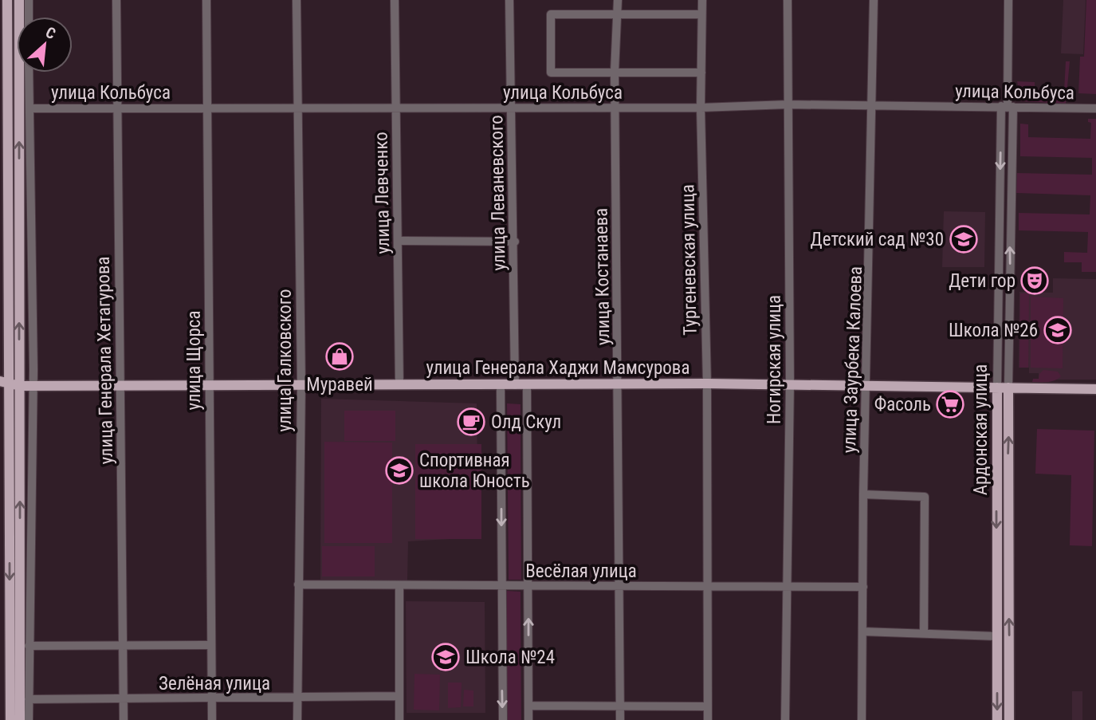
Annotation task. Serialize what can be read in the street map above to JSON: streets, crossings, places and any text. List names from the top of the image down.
{
  "streets": {
    "main road": ["улица Генерала Хаджи Мамсурова", "Ардонская улица"],
    "street": [
      "улица Кольбуса",
      "улица Левченко",
      "улица Леваневского",
      "Тургеневская улица",
      "улица Костанаева",
      "Ногирская улица",
      "улица Заурбека Калоева",
      "улица Генерала Хетагурова",
      "улица Щорса",
      "улица Галковского",
      "Весёлая улица",
      "Зелёная улица"
    ]
  },
  "crossings": [
    ["улица Кольбуса", "улица Левченко"],
    ["улица Кольбуса", "улица Леваневского"],
    ["улица Кольбуса", "Тургеневская улица"],
    ["улица Кольбуса", "улица Костанаева"],
    ["улица Кольбуса", "Ногирская улица"],
    ["улица Кольбуса", "улица Заурбека Калоева"],
    ["улица Кольбуса", "улица Генерала Хетагурова"],
    ["улица Кольбуса", "улица Щорса"],
    ["улица Кольбуса", "улица Галковского"],
    ["улица Кольбуса", "Ардонская улица"],
    ["улица Левченко", "улица Генерала Хаджи Мамсурова"],
    ["улица Леваневского", "улица Генерала Хаджи Мамсурова"],
    ["Тургеневская улица", "улица Генерала Хаджи Мамсурова"],
    ["Тургеневская улица", "Весёлая улица"],
    ["улица Костанаева", "улица Генерала Хаджи Мамсурова"],
    ["улица Костанаева", "Весёлая улица"],
    ["Ногирская улица", "улица Генерала Хаджи Мамсурова"],
    ["Ногирская улица", "Весёлая улица"],
    ["улица Заурбека Калоева", "улица Генерала Хаджи Мамсурова"],
    ["улица Заурбека Калоева", "Весёлая улица"],
    ["улица Генерала Хетагурова", "улица Генерала Хаджи Мамсурова"],
    ["улица Генерала Хетагурова", "Зелёная улица"],
    ["улица Щорса", "улица Генерала Хаджи Мамсурова"],
    ["улица Щорса", "Зелёная улица"],
    ["улица Галковского", "улица Генерала Хаджи Мамсурова"],
    ["улица Галковского", "Весёлая улица"],
    ["улица Галковского", "Зелёная улица"],
    ["улица Генерала Хаджи Мамсурова", "Ардонская улица"]
  ],
  "places": {
    "school or university": [
      "Детский сад №30",
      "Школа №26",
      "Спортивная школа Юность",
      "Школа №24"
    ],
    "theatre": ["Дети гор"],
    "shop": ["Муравей"],
    "supermarket": ["Фасоль"],
    "cafe": ["Олд Скул"]
  },
  "north": "top right"
}
